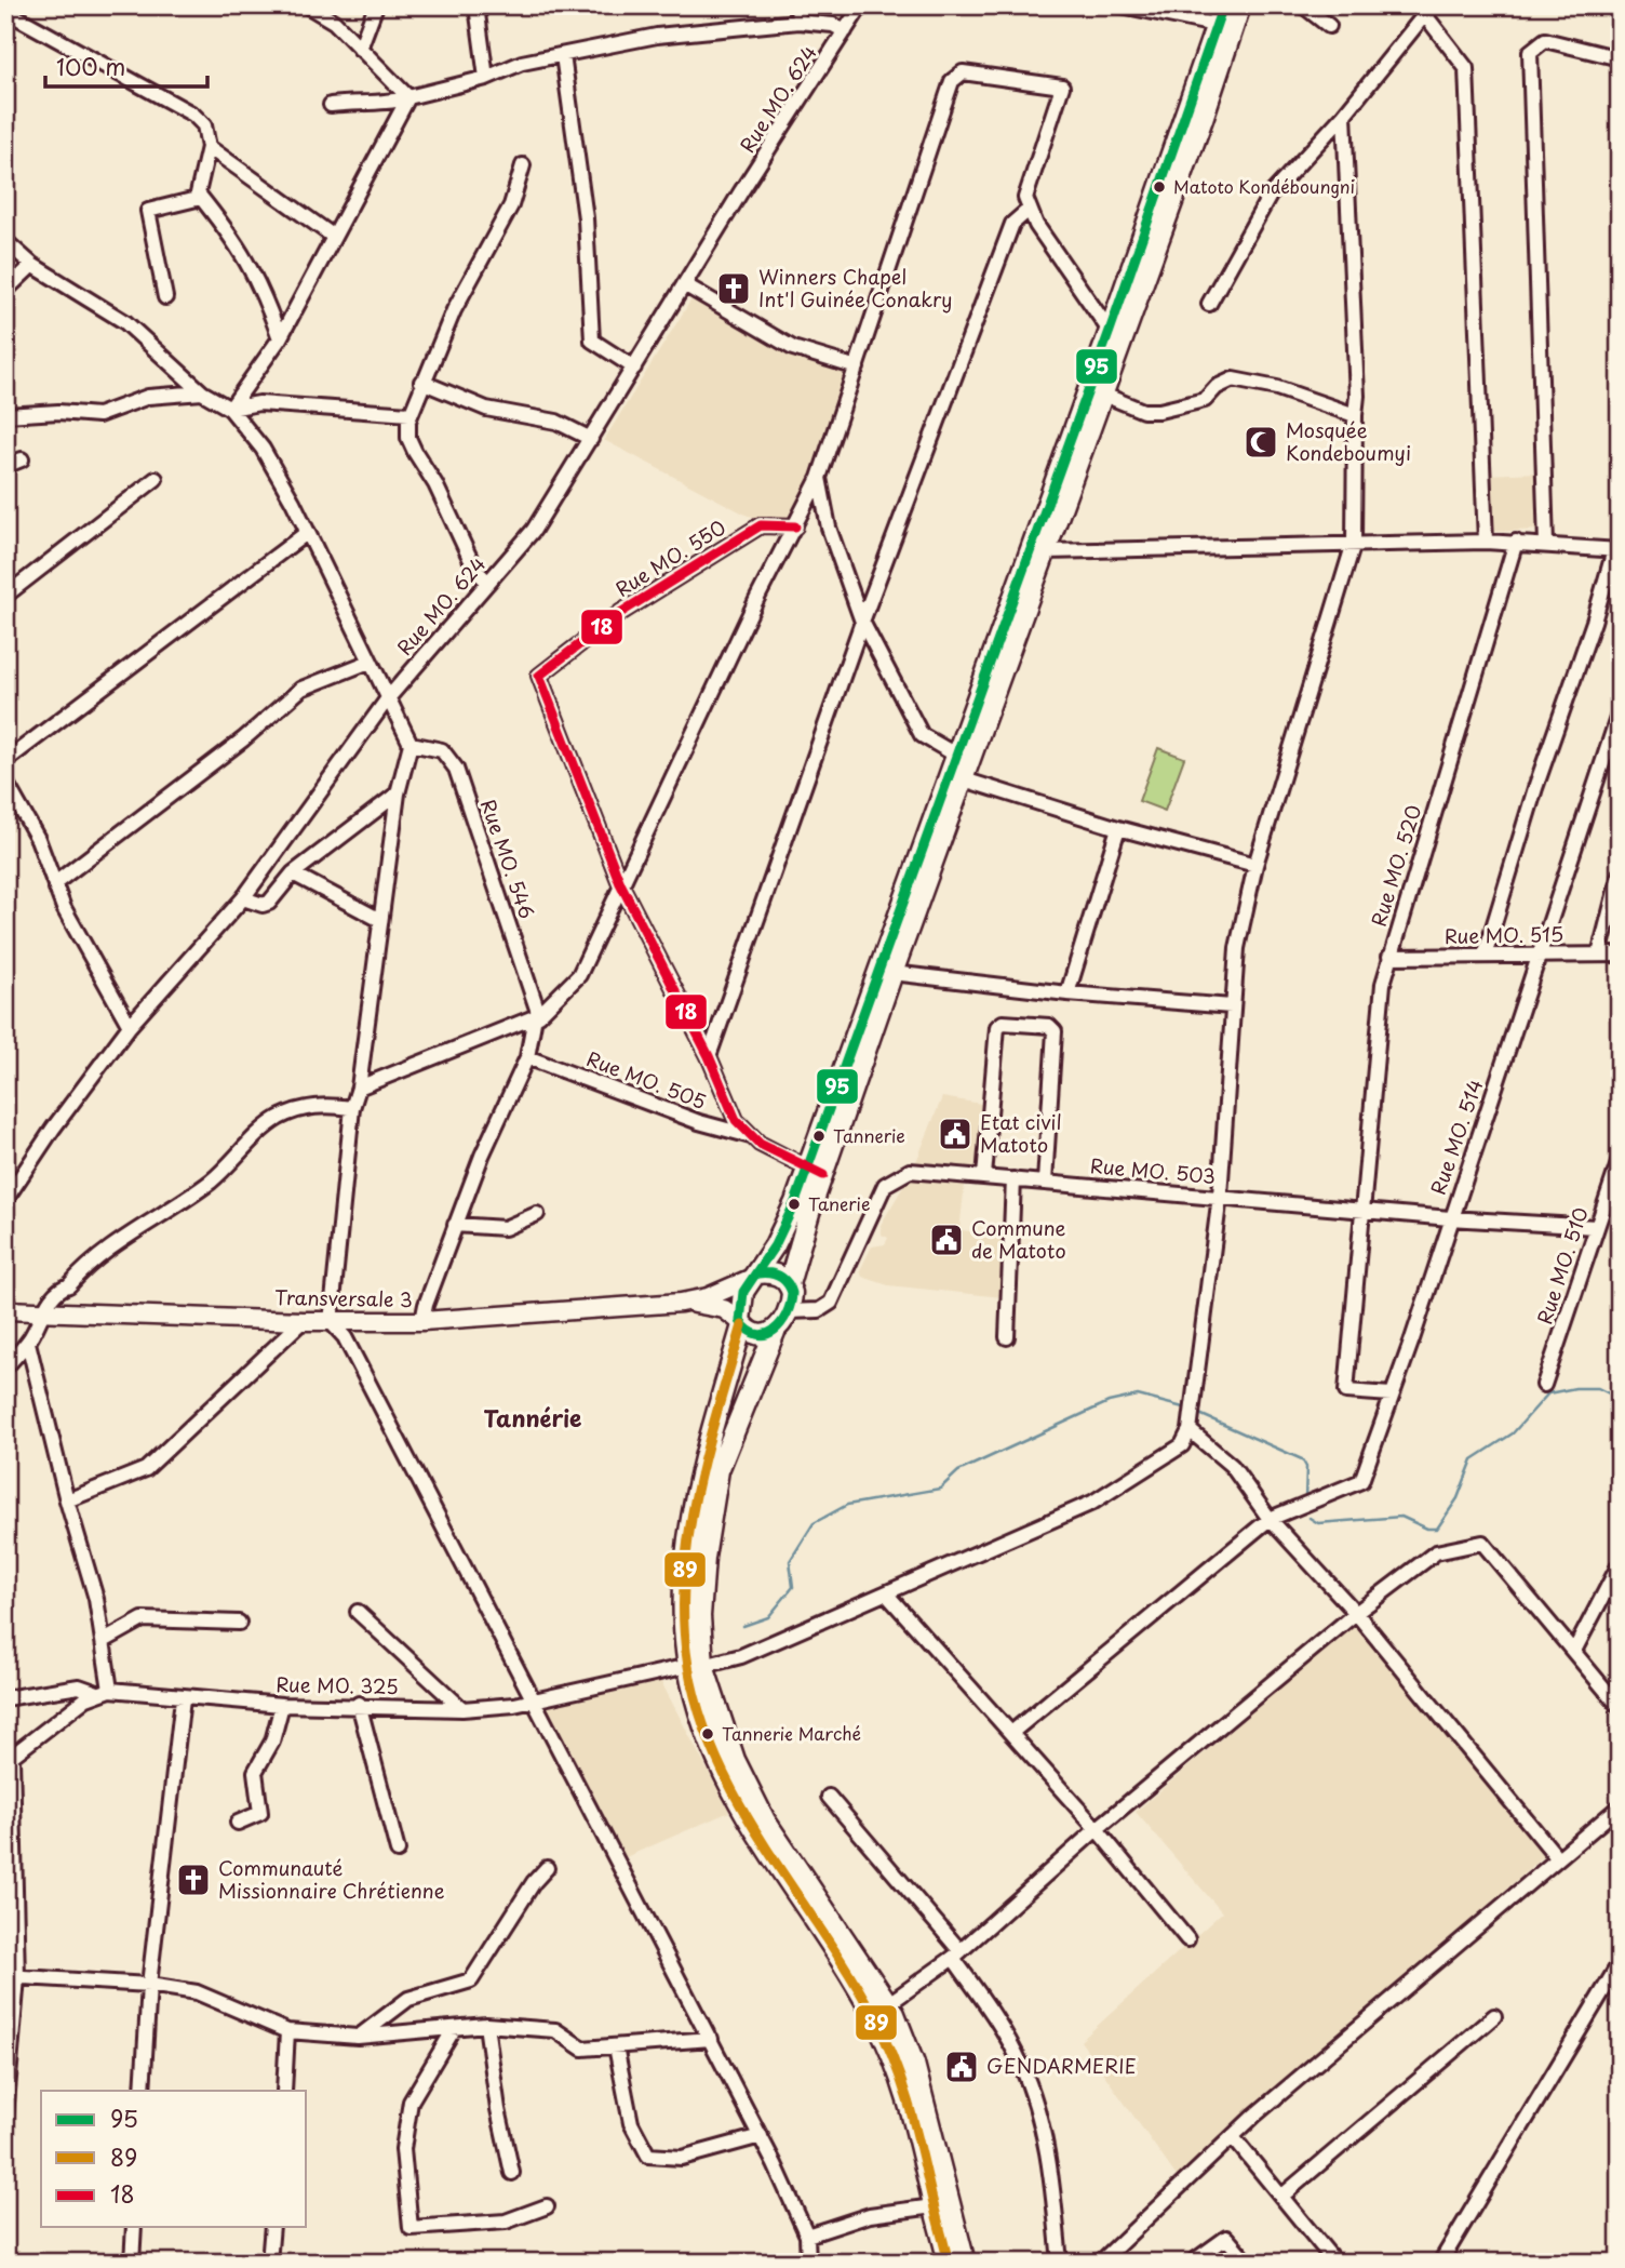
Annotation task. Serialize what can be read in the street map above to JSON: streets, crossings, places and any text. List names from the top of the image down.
{
  "streets": {
    "main road": ["Transversale 3"],
    "street": [
      "Rue MO. 624",
      "Rue MO. 550",
      "Rue MO. 546",
      "Rue MO. 520",
      "Rue MO. 515",
      "Rue MO. 505",
      "Rue MO. 514",
      "Rue MO. 503",
      "Rue MO. 510",
      "Rue MO. 325"
    ]
  },
  "crossings": [
    ["Rue MO. 520", "Rue MO. 515"],
    ["Rue MO. 520", "Rue MO. 514"],
    ["Rue MO. 520", "Rue MO. 503"],
    ["Rue MO. 515", "Rue MO. 514"],
    ["Rue MO. 514", "Rue MO. 503"],
    ["Rue MO. 503", "Rue MO. 510"],
    ["Rue MO. 503", "Transversale 3"]
  ],
  "districts": ["Tannérie"],
  "places": {
    "other": [
      "Matoto Kondéboungni",
      "Tannerie",
      "Tanerie",
      "Tannerie Marché"
    ],
    "church": ["Winners Chapel Int'l Guinée Conakry", "Communauté Missionnaire Chrétienne"],
    "mosque": ["Mosquée Kondeboumyi"],
    "public building": ["Etat civil Matoto", "Commune de Matoto", "GENDARMERIE"]
  },
  "lines": ["transit line 95", "transit line 18", "transit line 89"],
  "legend": ["95", "89", "18"],
  "scale_bar": "100 m"
}
